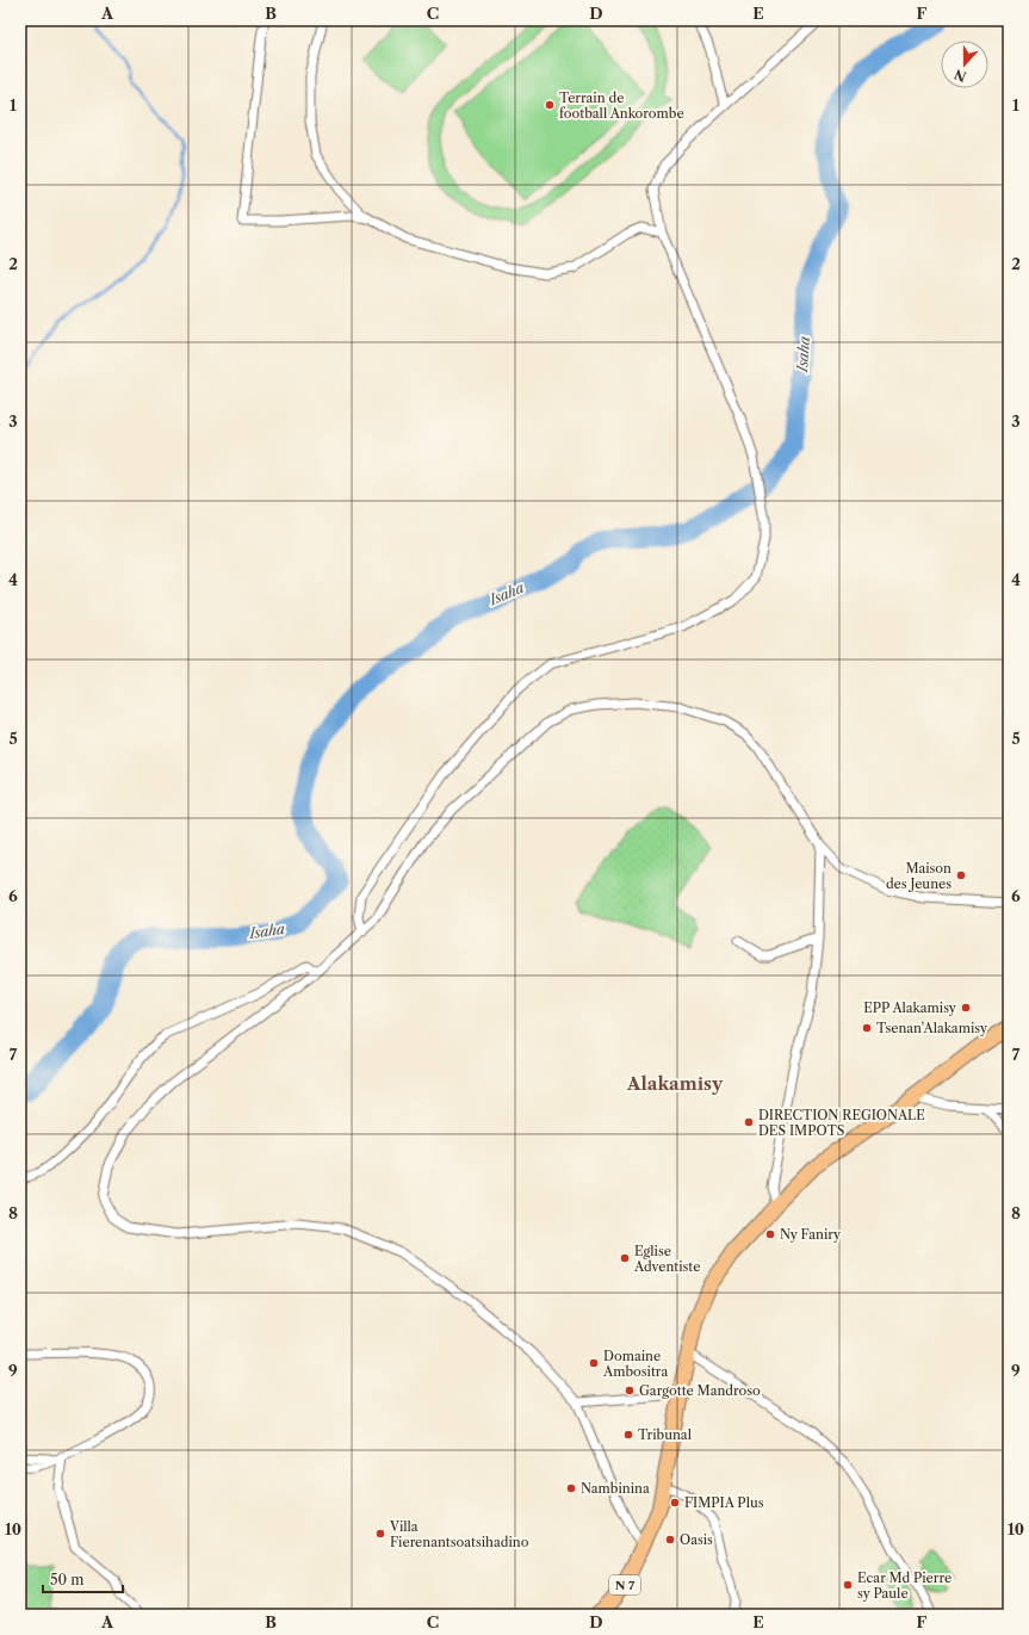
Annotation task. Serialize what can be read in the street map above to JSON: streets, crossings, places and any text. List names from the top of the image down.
{
  "streets": {
    "main road": ["N 7"]
  },
  "districts": ["Alakamisy"],
  "water": ["Isaha"],
  "places": [
    "Terrain de football Ankorombe",
    "Maison des Jeunes",
    "EPP Alakamisy",
    "Tsenan'Alakamisy",
    "DIRECTION REGIONALE DES IMPOTS",
    "Ny Faniry",
    "Eglise Adventiste",
    "Domaine Ambositra",
    "Gargotte Mandroso",
    "Tribunal",
    "Nambinina",
    "FIMPIA Plus",
    "Villa Fierenantsoatsihadino",
    "Oasis",
    "Ecar Md Pierre sy Paule"
  ],
  "scale_bar": "50 m",
  "north": "bottom",
  "grid": {
    "columns": [
      "A",
      "B",
      "C",
      "D",
      "E",
      "F"
    ],
    "rows": [
      "1",
      "2",
      "3",
      "4",
      "5",
      "6",
      "7",
      "8",
      "9",
      "10"
    ]
  }
}
